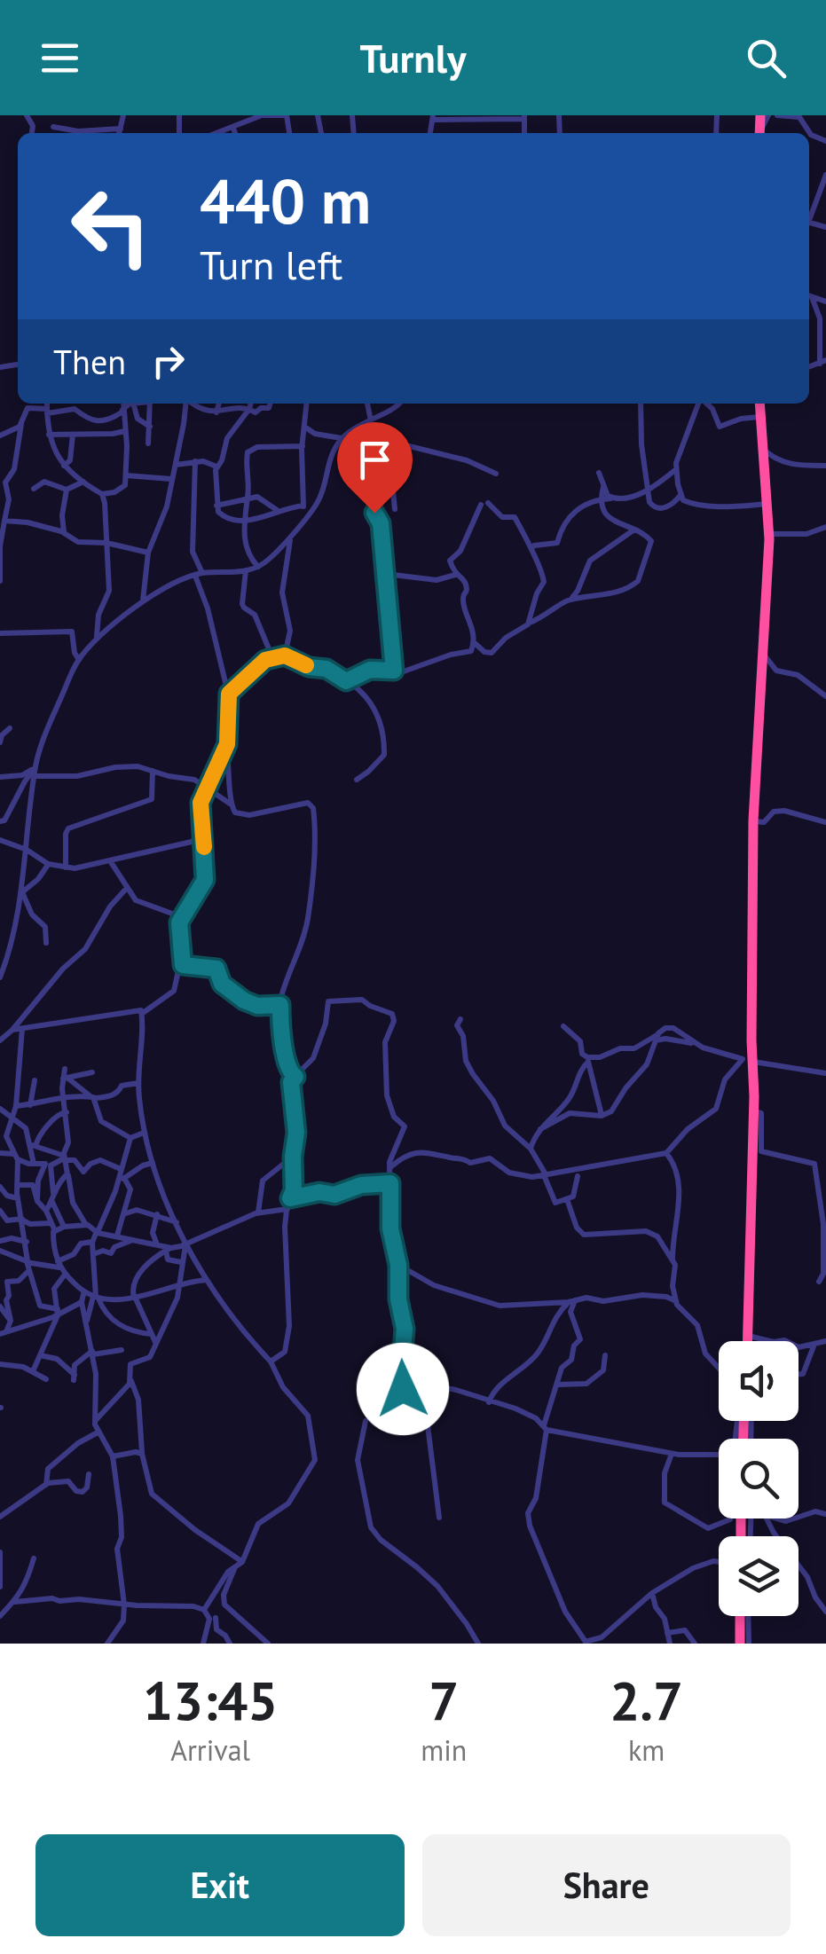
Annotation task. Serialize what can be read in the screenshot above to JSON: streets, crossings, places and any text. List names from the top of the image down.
{
  "page": {
    "header": "Turnly",
    "turn": ["440 m", "Turn left"],
    "then": "Then",
    "eta": [
      "13:45",
      "Arrival",
      "7",
      "min",
      "2.7",
      "km"
    ],
    "buttons": ["Exit", "Share"]
  }
}
